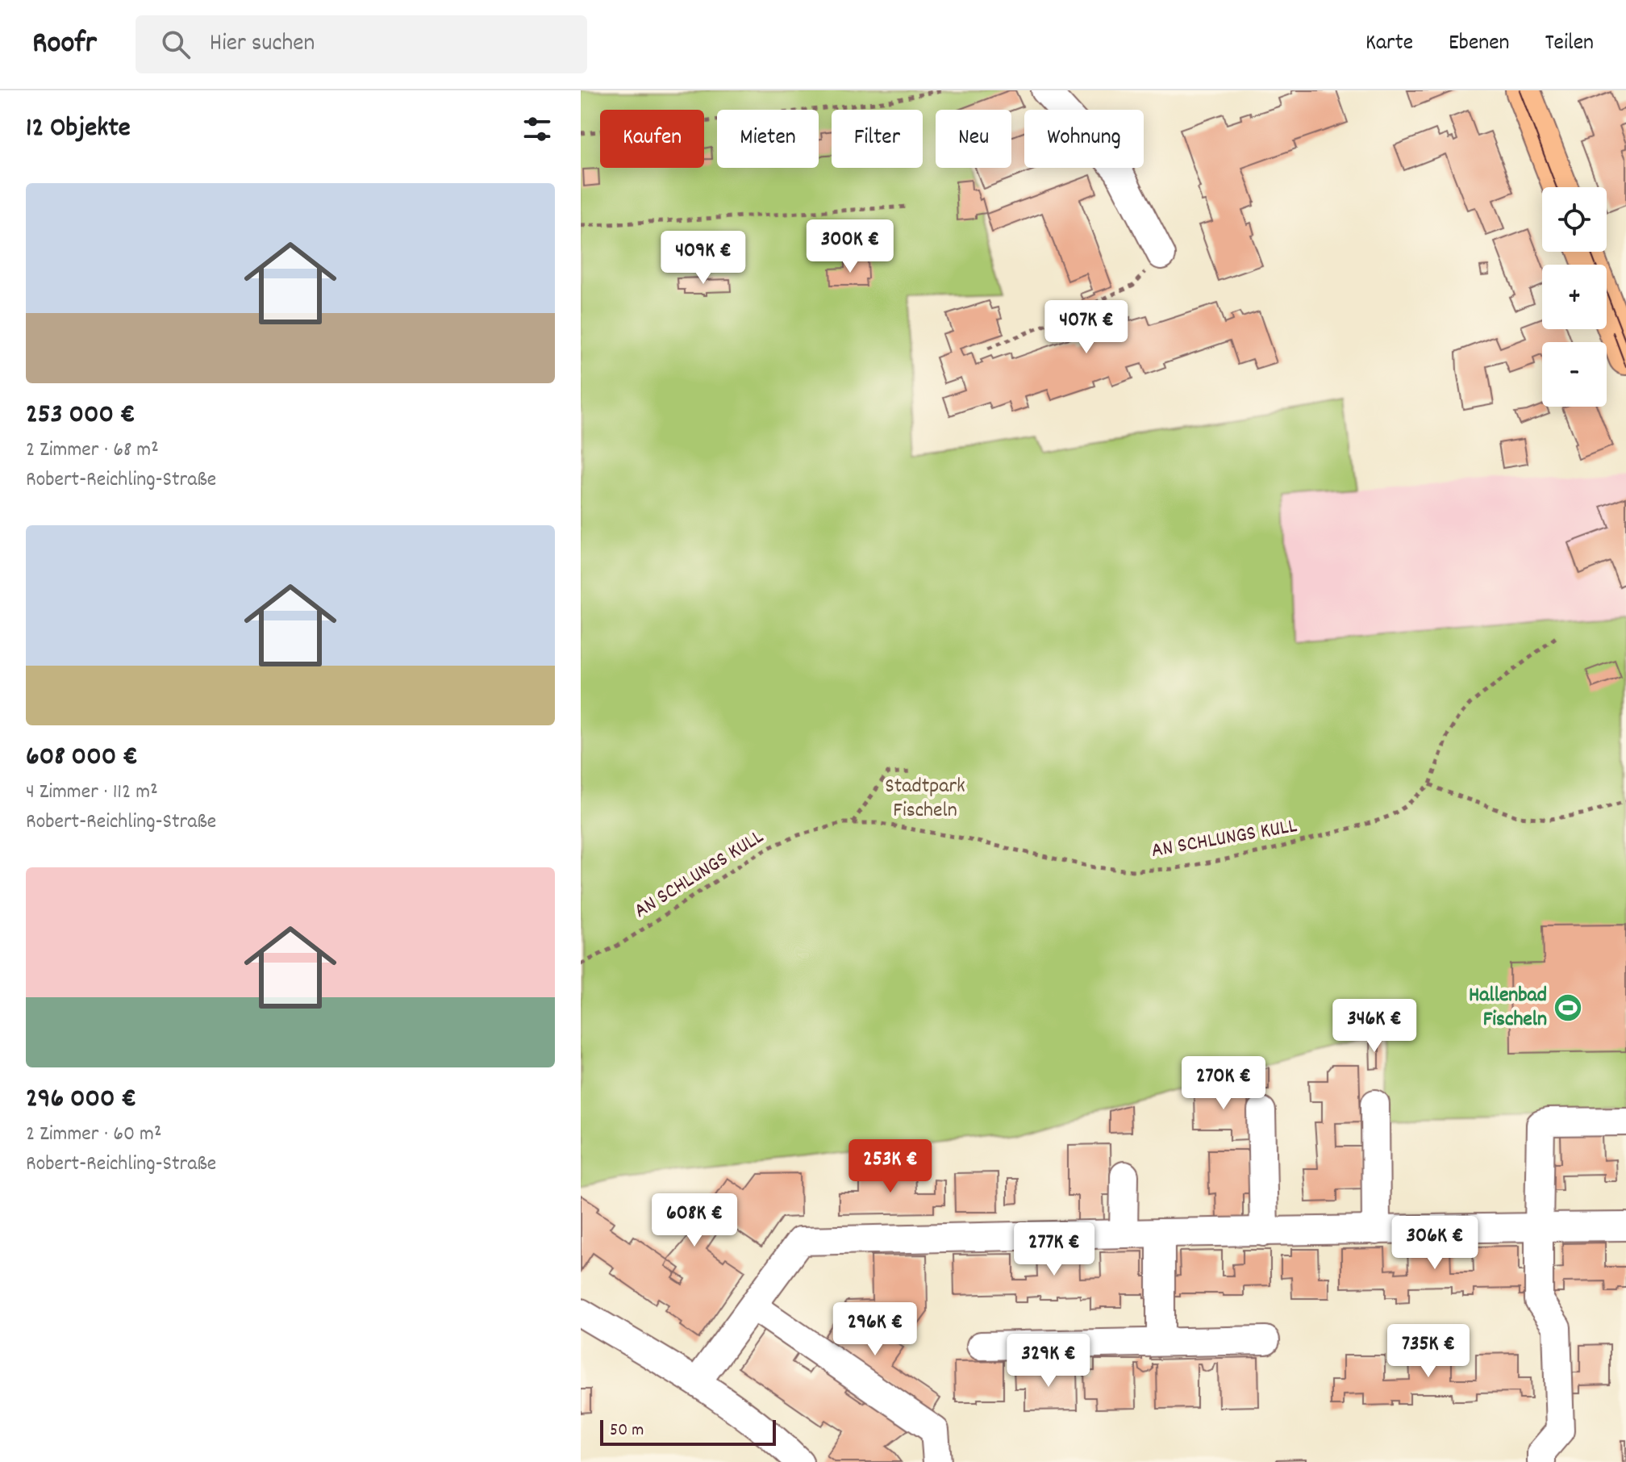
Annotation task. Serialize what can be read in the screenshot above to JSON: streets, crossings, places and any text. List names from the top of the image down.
{
  "streets": {
    "path": ["AN SCHLUNGS KULL"]
  },
  "parks": ["Stadtpark Fischeln"],
  "places": {
    "sports": ["Hallenbad Fischeln"]
  },
  "scale_bar": "50 m",
  "page": {
    "header": "Roofr",
    "search": "Hier suchen",
    "nav": ["Karte", "Ebenen", "Teilen"],
    "heading": "12 Objekte",
    "chip": [
      "Kaufen",
      "Mieten",
      "Filter",
      "Neu",
      "Wohnung"
    ],
    "list": [
      {
        "name": "253 000 €",
        "note": "2 Zimmer · 68 m² · Robert-Reichling-Straße"
      },
      {
        "name": "608 000 €",
        "note": "4 Zimmer · 112 m² · Robert-Reichling-Straße"
      },
      {
        "name": "296 000 €",
        "note": "2 Zimmer · 60 m² · Robert-Reichling-Straße"
      }
    ],
    "map_buttons": ["+", "−"],
    "price": [
      "300K €",
      "409K €",
      "407K €",
      "346K €",
      "270K €",
      "253K €",
      "608K €",
      "306K €",
      "277K €",
      "296K €",
      "735K €",
      "329K €"
    ],
    "scale": "50 m"
  }
}
